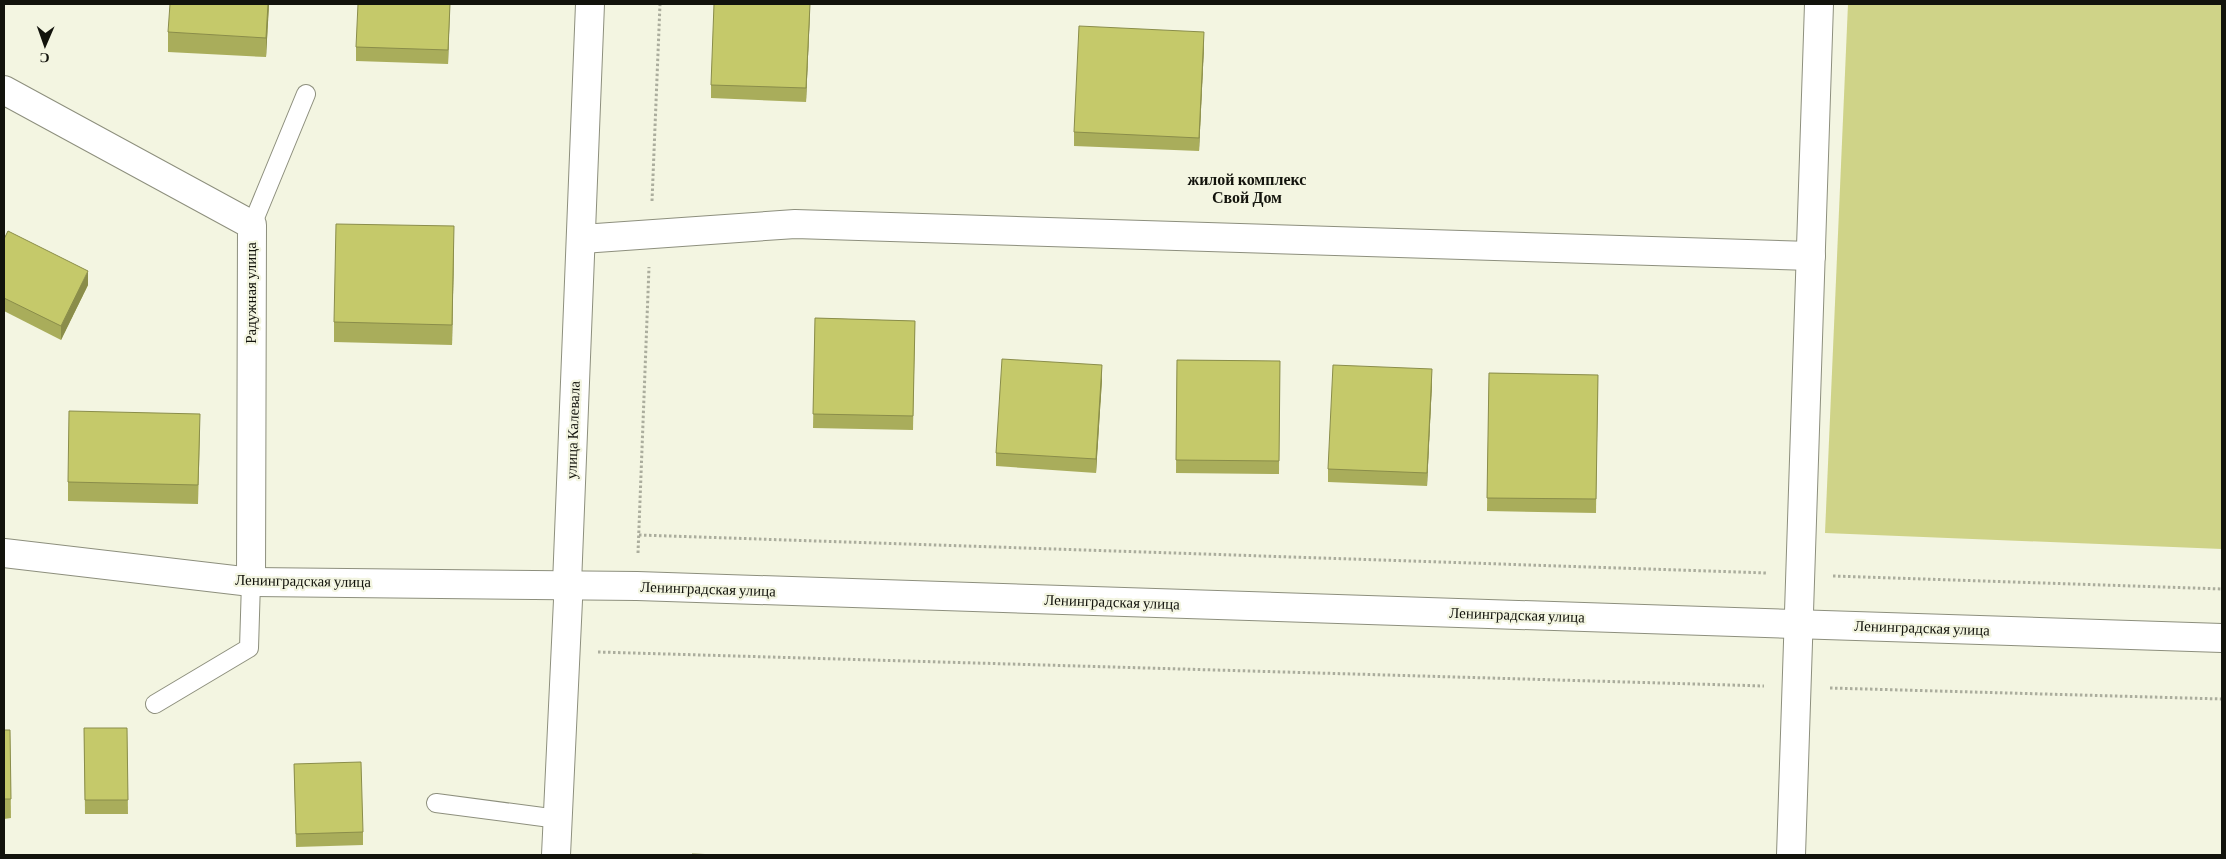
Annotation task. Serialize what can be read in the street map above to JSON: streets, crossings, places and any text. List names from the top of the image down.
{
  "streets": {
    "street": ["Радужная улица", "улица Калевала", "Ленинградская улица"]
  },
  "crossings": [
    ["Радужная улица", "Ленинградская улица"],
    ["улица Калевала", "Ленинградская улица"]
  ],
  "districts": ["жилой комплекс Свой Дом"],
  "north": "bottom"
}
